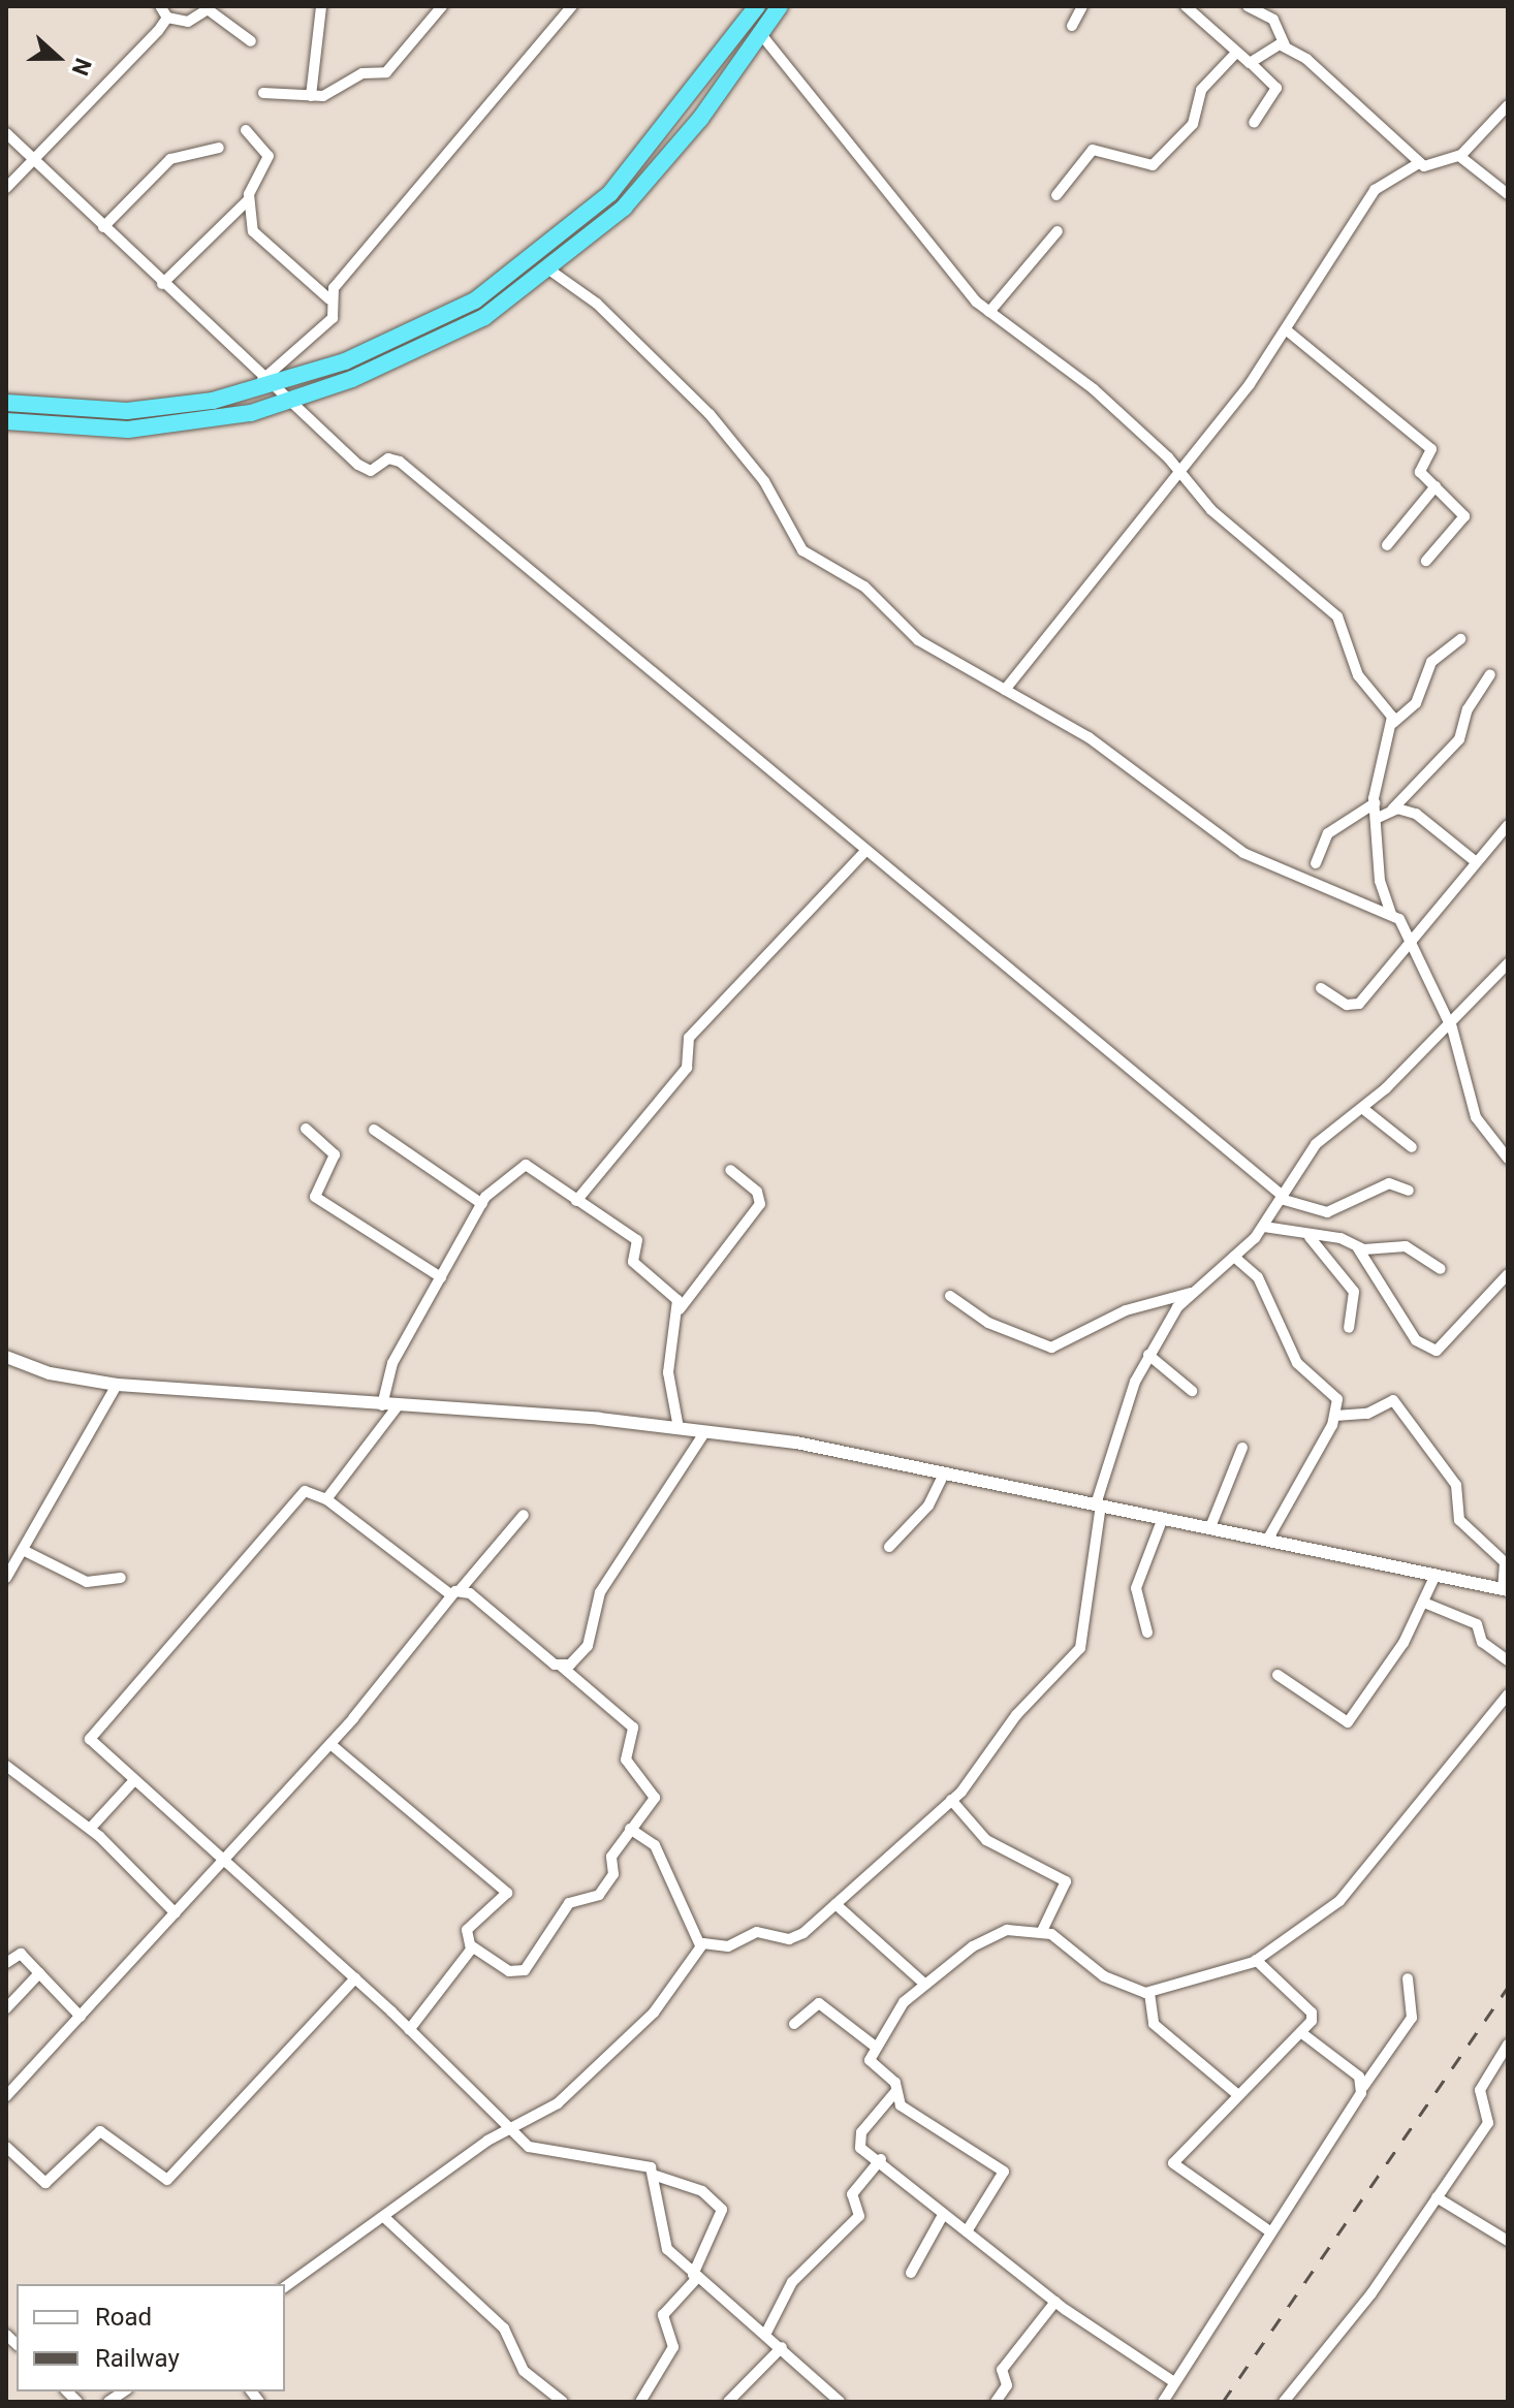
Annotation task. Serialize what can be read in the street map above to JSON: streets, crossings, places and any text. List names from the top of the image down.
{
  "legend": ["Road", "Railway"],
  "north": "right"
}
